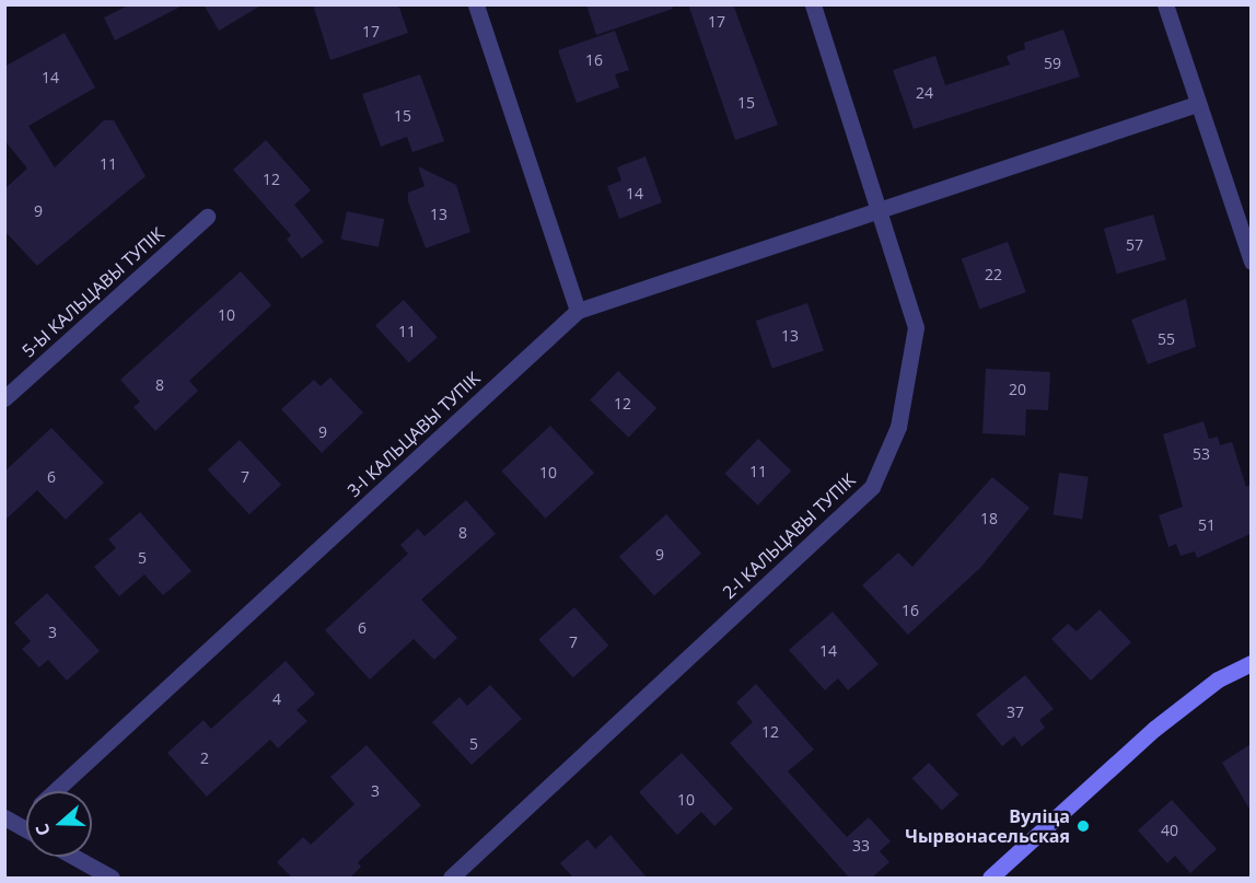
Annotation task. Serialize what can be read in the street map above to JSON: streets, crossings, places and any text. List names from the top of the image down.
{
  "streets": {
    "street": ["5-Ы КАЛЬЦАВЫ ТУПІК", "3-І КАЛЬЦАВЫ ТУПІК", "2-І КАЛЬЦАВЫ ТУПІК"]
  },
  "places": ["Вуліца Чырвонасельская"],
  "house_numbers": [
    "17",
    "17",
    "16",
    "59",
    "14",
    "24",
    "15",
    "15",
    "11",
    "12",
    "14",
    "9",
    "13",
    "57",
    "22",
    "10",
    "11",
    "13",
    "55",
    "8",
    "20",
    "12",
    "9",
    "53",
    "11",
    "10",
    "6",
    "7",
    "18",
    "51",
    "8",
    "9",
    "5",
    "16",
    "6",
    "3",
    "7",
    "14",
    "4",
    "37",
    "12",
    "5",
    "2",
    "3",
    "10",
    "40",
    "33"
  ],
  "north": "left"
}
